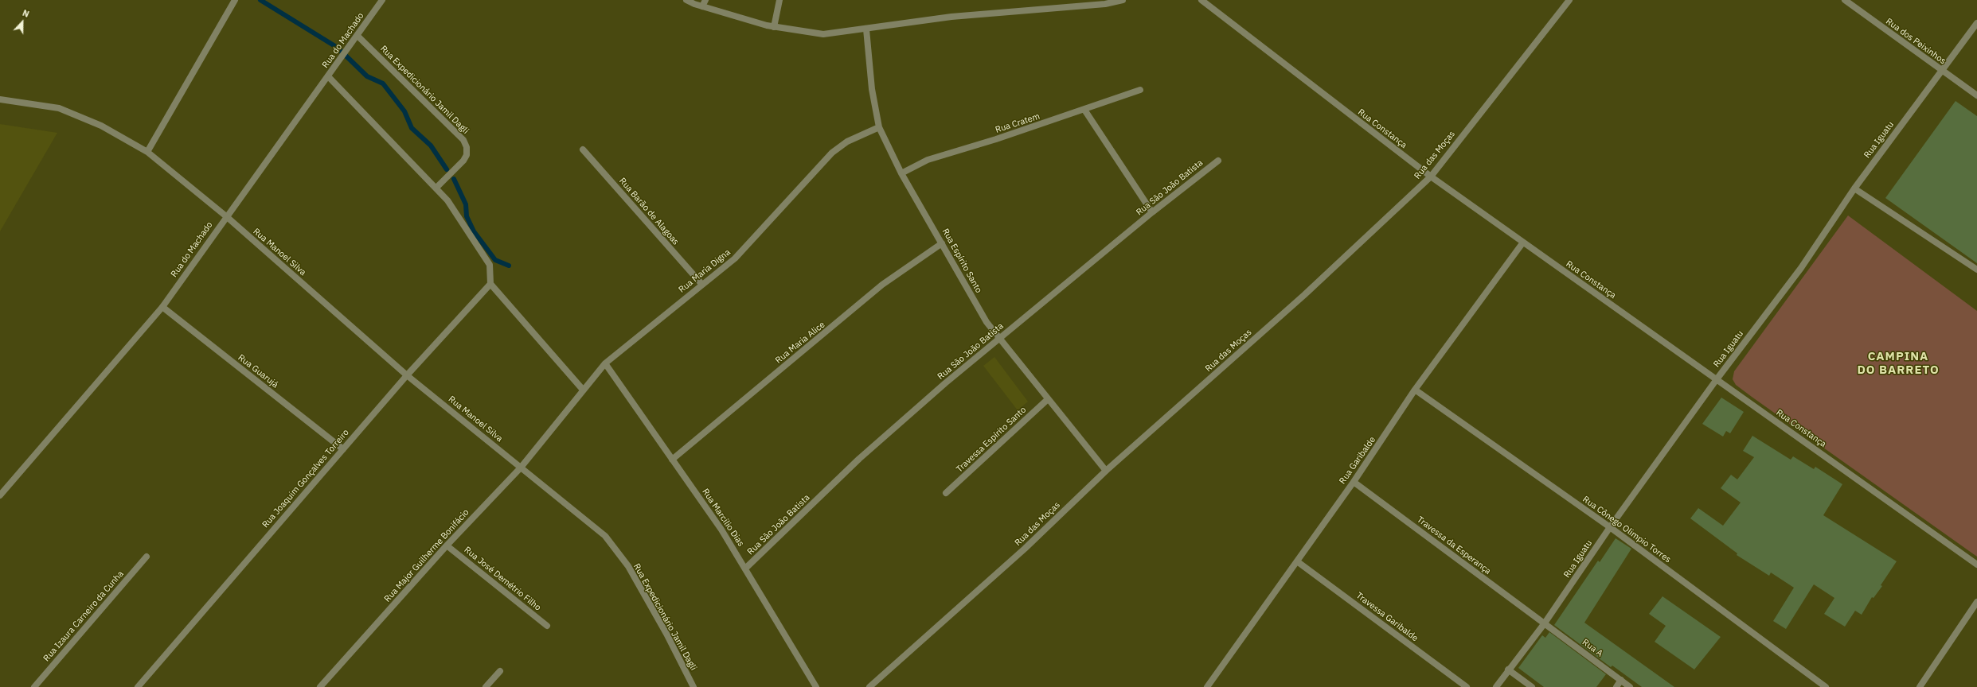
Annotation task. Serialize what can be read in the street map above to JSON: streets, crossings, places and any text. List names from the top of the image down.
{
  "streets": {
    "street": [
      "Rua do Machado",
      "Rua dos Peixinhos",
      "Rua Expedicionário Jamil Dagli",
      "Rua Cratem",
      "Rua Constança",
      "Rua Iguatu",
      "Rua das Moças",
      "Rua São João Batista",
      "Rua Barão de Alagoas",
      "Rua Manoel Silva",
      "Rua Espírito Santo",
      "Rua Maria Digna",
      "Rua Maria Alice",
      "Rua Guarujá",
      "Travessa Espírito Santo",
      "Rua Garibalde",
      "Rua Joaquim Gonçalves Torreiro",
      "Rua Marcílio Dias",
      "Rua Cônego Olimpio Torres",
      "Travessa da Esperança",
      "Rua Major Guilherme Bonifácio",
      "Rua José Demétrio Filho",
      "Rua Izaura Carneiro da Cunha",
      "Travessa Garibalde",
      "Rua A"
    ]
  },
  "crossings": [
    ["Rua do Machado", "Rua Expedicionário Jamil Dagli"],
    ["Rua do Machado", "Rua Manoel Silva"],
    ["Rua do Machado", "Rua Guarujá"],
    ["Rua dos Peixinhos", "Rua Iguatu"],
    ["Rua Expedicionário Jamil Dagli", "Rua Manoel Silva"],
    ["Rua Expedicionário Jamil Dagli", "Rua Major Guilherme Bonifácio"],
    ["Rua Cratem", "Rua Espírito Santo"],
    ["Rua Constança", "Rua Iguatu"],
    ["Rua Constança", "Rua das Moças"],
    ["Rua Constança", "Rua Garibalde"],
    ["Rua Iguatu", "Rua Cônego Olimpio Torres"],
    ["Rua Iguatu", "Travessa da Esperança"],
    ["Rua Iguatu", "Rua A"],
    ["Rua das Moças", "Rua Espírito Santo"],
    ["Rua São João Batista", "Rua Espírito Santo"],
    ["Rua São João Batista", "Rua Marcílio Dias"],
    ["Rua Barão de Alagoas", "Rua Maria Digna"],
    ["Rua Manoel Silva", "Rua Joaquim Gonçalves Torreiro"],
    ["Rua Manoel Silva", "Rua Major Guilherme Bonifácio"],
    ["Rua Espírito Santo", "Rua Maria Digna"],
    ["Rua Espírito Santo", "Rua Maria Alice"],
    ["Rua Espírito Santo", "Travessa Espírito Santo"],
    ["Rua Maria Digna", "Rua Marcílio Dias"],
    ["Rua Maria Digna", "Rua Major Guilherme Bonifácio"],
    ["Rua Maria Alice", "Rua Marcílio Dias"],
    ["Rua Guarujá", "Rua Joaquim Gonçalves Torreiro"],
    ["Rua Garibalde", "Rua Cônego Olimpio Torres"],
    ["Rua Garibalde", "Travessa da Esperança"],
    ["Rua Garibalde", "Travessa Garibalde"],
    ["Travessa da Esperança", "Rua A"],
    ["Rua Major Guilherme Bonifácio", "Rua José Demétrio Filho"]
  ],
  "districts": ["CAMPINA DO BARRETO"],
  "north": "top"
}
